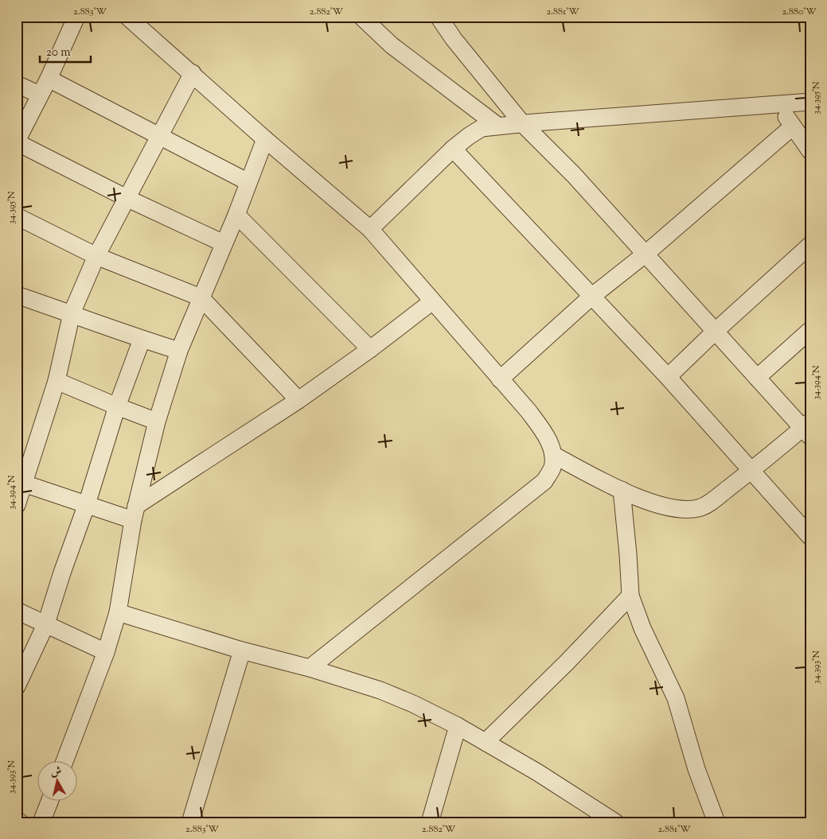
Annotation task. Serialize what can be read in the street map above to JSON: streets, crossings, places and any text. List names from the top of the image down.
{
  "scale_bar": "20 m",
  "north": "top",
  "coordinates": [
    "2.883°W",
    "2.882°W",
    "2.881°W",
    "2.880°W",
    "34.395°N",
    "34.394°N",
    "34.393°N"
  ]
}
